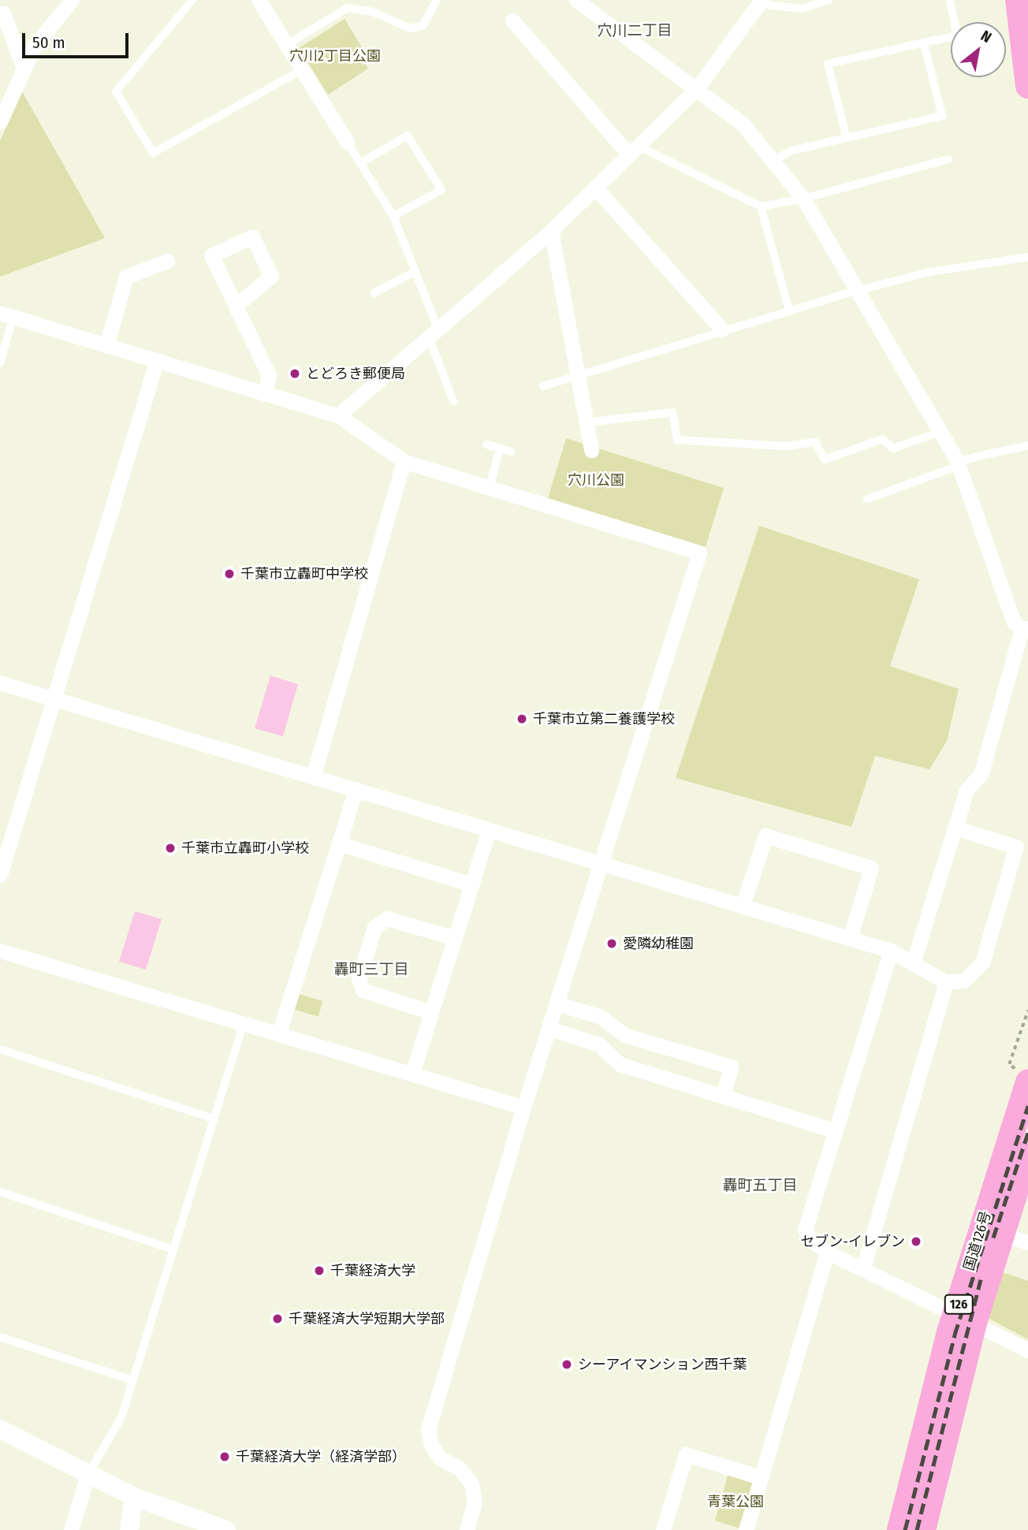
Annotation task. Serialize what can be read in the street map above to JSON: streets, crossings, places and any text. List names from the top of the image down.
{
  "streets": {
    "highway": ["国道126号", "126"]
  },
  "districts": ["穴川二丁目", "轟町三丁目", "轟町五丁目"],
  "parks": ["穴川2丁目公園", "穴川公園", "青葉公園"],
  "places": [
    "とどろき郵便局",
    "千葉市立轟町中学校",
    "千葉市立第二養護学校",
    "千葉市立轟町小学校",
    "愛隣幼稚園",
    "セブン-イレブン",
    "千葉経済大学",
    "千葉経済大学短期大学部",
    "シーアイマンション西千葉",
    "千葉経済大学（経済学部）"
  ],
  "scale_bar": "50 m",
  "north": "top right"
}
